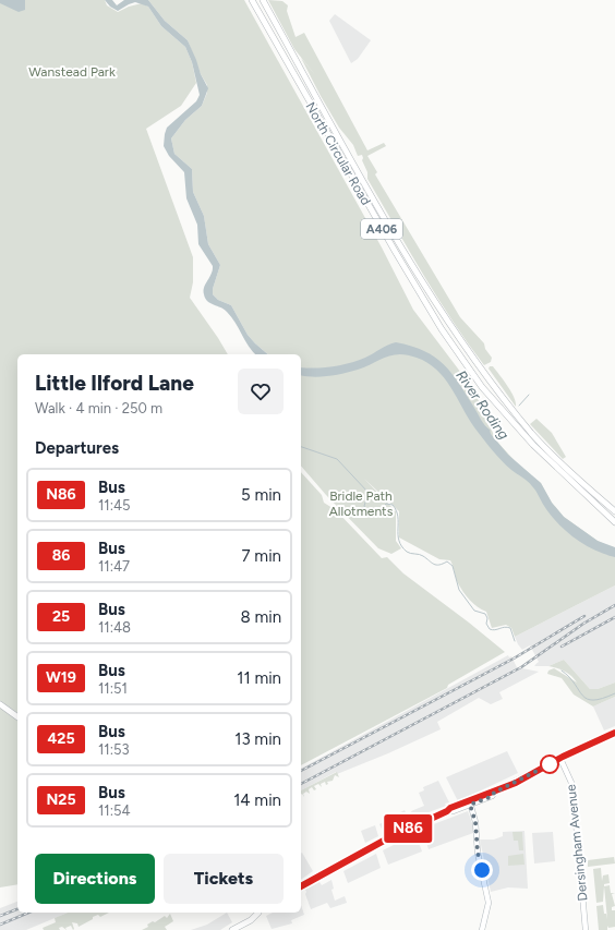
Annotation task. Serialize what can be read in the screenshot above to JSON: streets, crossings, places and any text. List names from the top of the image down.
{
  "streets": {
    "main road": ["North Circular Road", "A406", "Dersingham Avenue"]
  },
  "water": ["River Roding"],
  "parks": ["Wanstead Park", "Bridle Path Allotments"],
  "lines": ["bus line N86"],
  "page": {
    "on_map": "N86",
    "heading": [
      ["Little Ilford Lane", "Walk · 4 min · 250 m"],
      "Departures"
    ],
    "list": [
      {
        "mark": "N86",
        "name": "Bus",
        "note": "11:45",
        "value": "5 min"
      },
      {
        "mark": "86",
        "name": "Bus",
        "note": "11:47",
        "value": "7 min"
      },
      {
        "mark": "25",
        "name": "Bus",
        "note": "11:48",
        "value": "8 min"
      },
      {
        "mark": "W19",
        "name": "Bus",
        "note": "11:51",
        "value": "11 min"
      },
      {
        "mark": "425",
        "name": "Bus",
        "note": "11:53",
        "value": "13 min"
      },
      {
        "mark": "N25",
        "name": "Bus",
        "note": "11:54",
        "value": "14 min"
      }
    ],
    "buttons": ["Directions", "Tickets"]
  }
}
